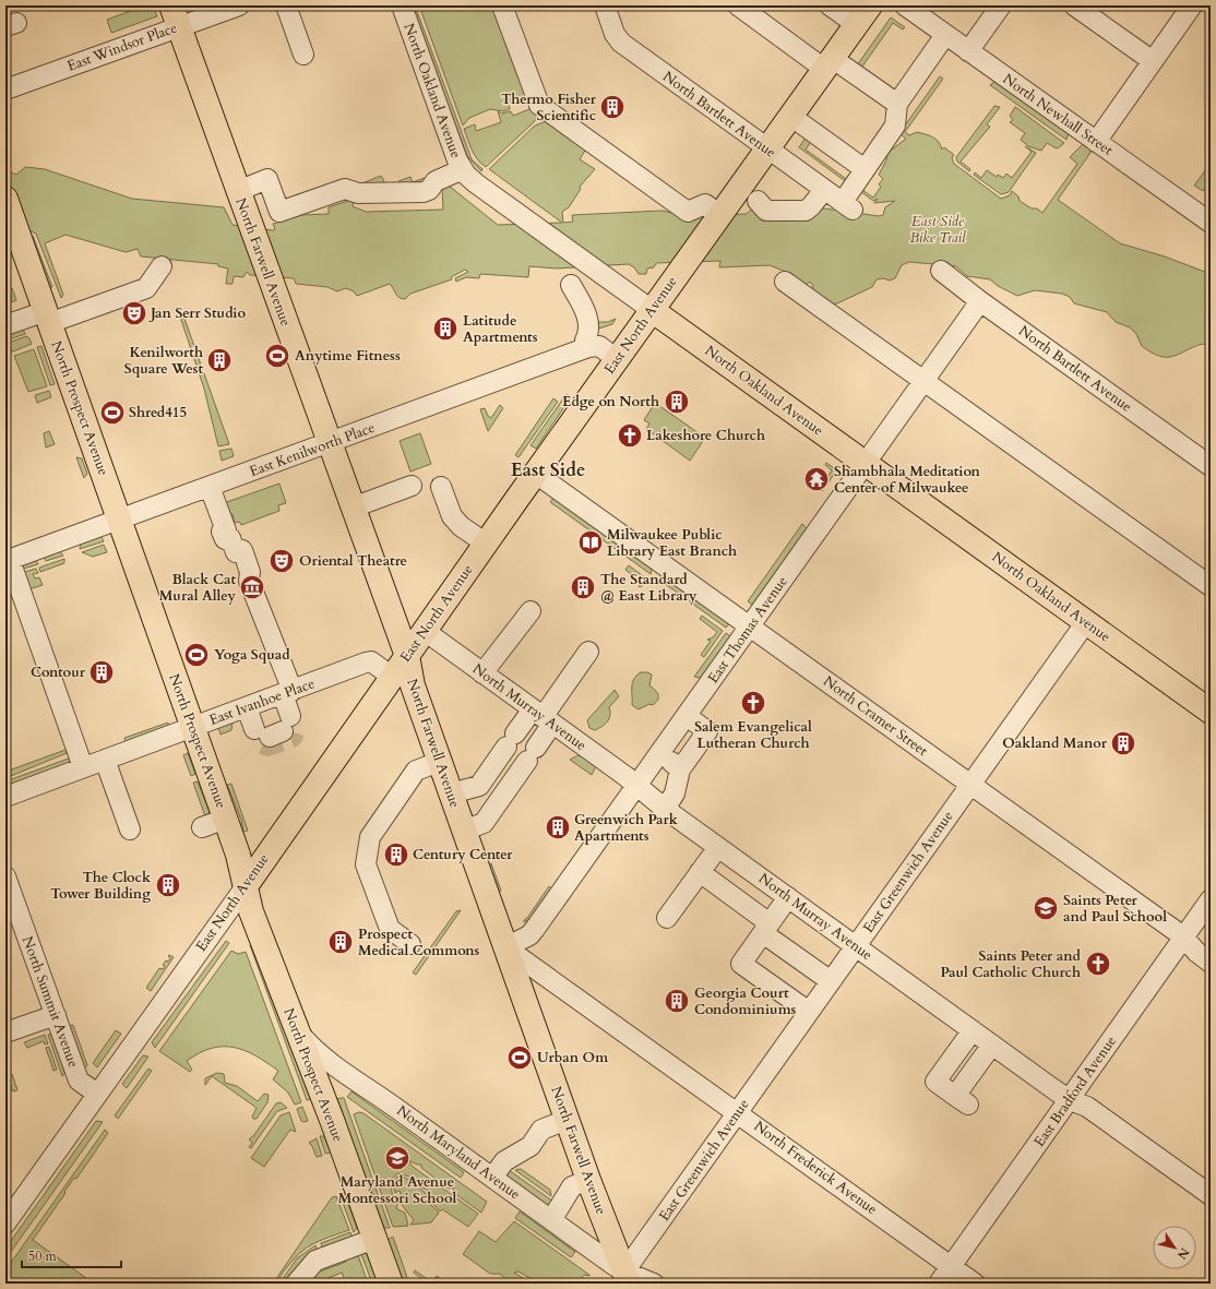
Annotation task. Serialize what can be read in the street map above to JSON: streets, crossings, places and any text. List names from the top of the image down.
{
  "streets": {
    "main road": [
      "North Oakland Avenue",
      "North Farwell Avenue",
      "East North Avenue",
      "North Prospect Avenue"
    ],
    "street": [
      "East Windsor Place",
      "North Bartlett Avenue",
      "North Newhall Street",
      "East Kenilworth Place",
      "East Thomas Avenue",
      "East Ivanhoe Place",
      "North Murray Avenue",
      "North Cramer Street",
      "East Greenwich Avenue",
      "North Summit Avenue",
      "East Bradford Avenue",
      "North Maryland Avenue",
      "North Frederick Avenue"
    ]
  },
  "crossings": [
    ["East Windsor Place", "North Farwell Avenue"],
    ["North Oakland Avenue", "East North Avenue"],
    ["North Oakland Avenue", "East Thomas Avenue"],
    ["North Oakland Avenue", "East Greenwich Avenue"],
    ["North Bartlett Avenue", "East North Avenue"],
    ["North Bartlett Avenue", "East Thomas Avenue"],
    ["North Farwell Avenue", "East North Avenue"],
    ["North Farwell Avenue", "East Kenilworth Place"],
    ["North Farwell Avenue", "East Thomas Avenue"],
    ["North Farwell Avenue", "East Greenwich Avenue"],
    ["North Farwell Avenue", "North Maryland Avenue"],
    ["North Farwell Avenue", "North Frederick Avenue"],
    ["East North Avenue", "North Prospect Avenue"],
    ["East North Avenue", "East Kenilworth Place"],
    ["East North Avenue", "East Ivanhoe Place"],
    ["East North Avenue", "North Murray Avenue"],
    ["East North Avenue", "North Cramer Street"],
    ["East North Avenue", "North Summit Avenue"],
    ["North Prospect Avenue", "East Kenilworth Place"],
    ["North Prospect Avenue", "East Ivanhoe Place"],
    ["North Prospect Avenue", "North Maryland Avenue"],
    ["East Thomas Avenue", "North Murray Avenue"],
    ["East Thomas Avenue", "North Cramer Street"],
    ["East Thomas Avenue", "North Frederick Avenue"],
    ["North Murray Avenue", "East Greenwich Avenue"],
    ["North Murray Avenue", "East Bradford Avenue"],
    ["North Cramer Street", "East Greenwich Avenue"],
    ["North Cramer Street", "East Bradford Avenue"],
    ["East Greenwich Avenue", "North Maryland Avenue"],
    ["East Greenwich Avenue", "North Frederick Avenue"],
    ["East Bradford Avenue", "North Frederick Avenue"]
  ],
  "districts": ["East Side"],
  "parks": ["East Side Bike Trail"],
  "places": {
    "building": [
      "Thermo Fisher Scientific",
      "Latitude Apartments",
      "Kenilworth Square West",
      "Edge on North",
      "The Standard @ East Library",
      "Contour",
      "Oakland Manor",
      "Greenwich Park Apartments",
      "Century Center",
      "The Clock Tower Building",
      "Prospect Medical Commons",
      "Georgia Court Condominiums"
    ],
    "theatre": ["Jan Serr Studio", "Oriental Theatre"],
    "sports": [
      "Anytime Fitness",
      "Shred415",
      "Yoga Squad",
      "Urban Om"
    ],
    "church": ["Lakeshore Church", "Salem Evangelical Lutheran Church", "Saints Peter and Paul Catholic Church"],
    "temple": ["Shambhala Meditation Center of Milwaukee"],
    "library": ["Milwaukee Public Library East Branch"],
    "museum": ["Black Cat Mural Alley"],
    "school or university": ["Saints Peter and Paul School", "Maryland Avenue Montessori School"]
  },
  "scale_bar": "50 m",
  "north": "bottom right"
}
